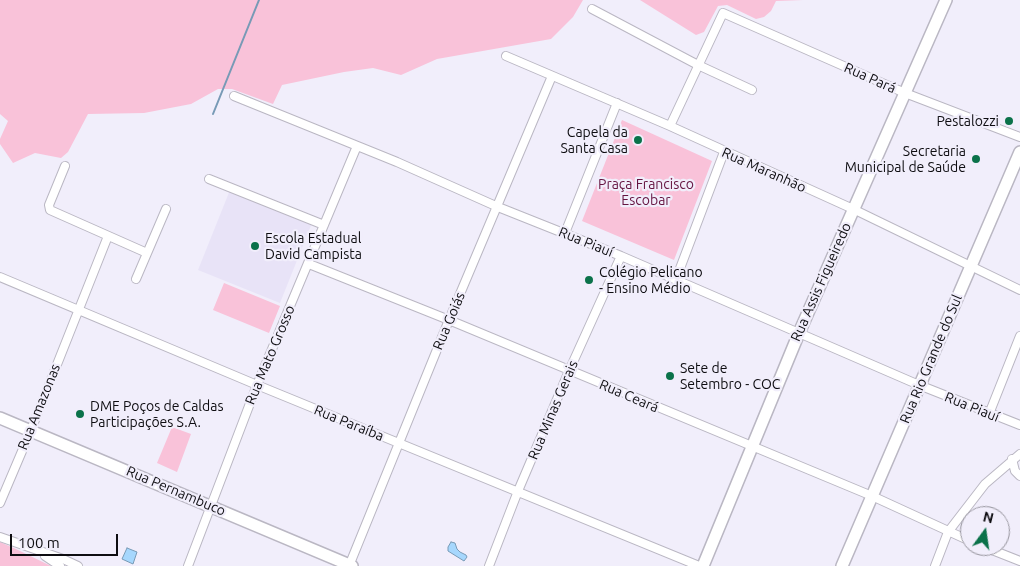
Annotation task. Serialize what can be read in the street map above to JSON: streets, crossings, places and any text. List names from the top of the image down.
{
  "streets": {
    "street": [
      "Rua Pará",
      "Rua Maranhão",
      "Rua Piauí",
      "Rua Assis Figueiredo",
      "Rua Goiás",
      "Rua Mato Grosso",
      "Rua Rio Grande do Sul",
      "Rua Ceará",
      "Rua Amazonas",
      "Rua Minas Gerais",
      "Rua Paraíba",
      "Rua Pernambuco"
    ]
  },
  "crossings": [
    ["Rua Pará", "Rua Assis Figueiredo"],
    ["Rua Maranhão", "Rua Assis Figueiredo"],
    ["Rua Maranhão", "Rua Goiás"],
    ["Rua Maranhão", "Rua Rio Grande do Sul"],
    ["Rua Piauí", "Rua Assis Figueiredo"],
    ["Rua Piauí", "Rua Goiás"],
    ["Rua Piauí", "Rua Mato Grosso"],
    ["Rua Piauí", "Rua Rio Grande do Sul"],
    ["Rua Piauí", "Rua Minas Gerais"],
    ["Rua Assis Figueiredo", "Rua Ceará"],
    ["Rua Goiás", "Rua Ceará"],
    ["Rua Goiás", "Rua Paraíba"],
    ["Rua Goiás", "Rua Pernambuco"],
    ["Rua Mato Grosso", "Rua Ceará"],
    ["Rua Mato Grosso", "Rua Paraíba"],
    ["Rua Mato Grosso", "Rua Pernambuco"],
    ["Rua Rio Grande do Sul", "Rua Ceará"],
    ["Rua Ceará", "Rua Minas Gerais"],
    ["Rua Amazonas", "Rua Paraíba"],
    ["Rua Amazonas", "Rua Pernambuco"],
    ["Rua Minas Gerais", "Rua Paraíba"]
  ],
  "parks": ["Praça Francisco Escobar"],
  "places": [
    "Pestalozzi",
    "Capela da Santa Casa",
    "Secretaria Municipal de Saúde",
    "Escola Estadual David Campista",
    "Colégio Pelicano - Ensino Médio",
    "Sete de Setembro - COC",
    "DME Poços de Caldas Participações S.A."
  ],
  "scale_bar": "100 m",
  "north": "top"
}
